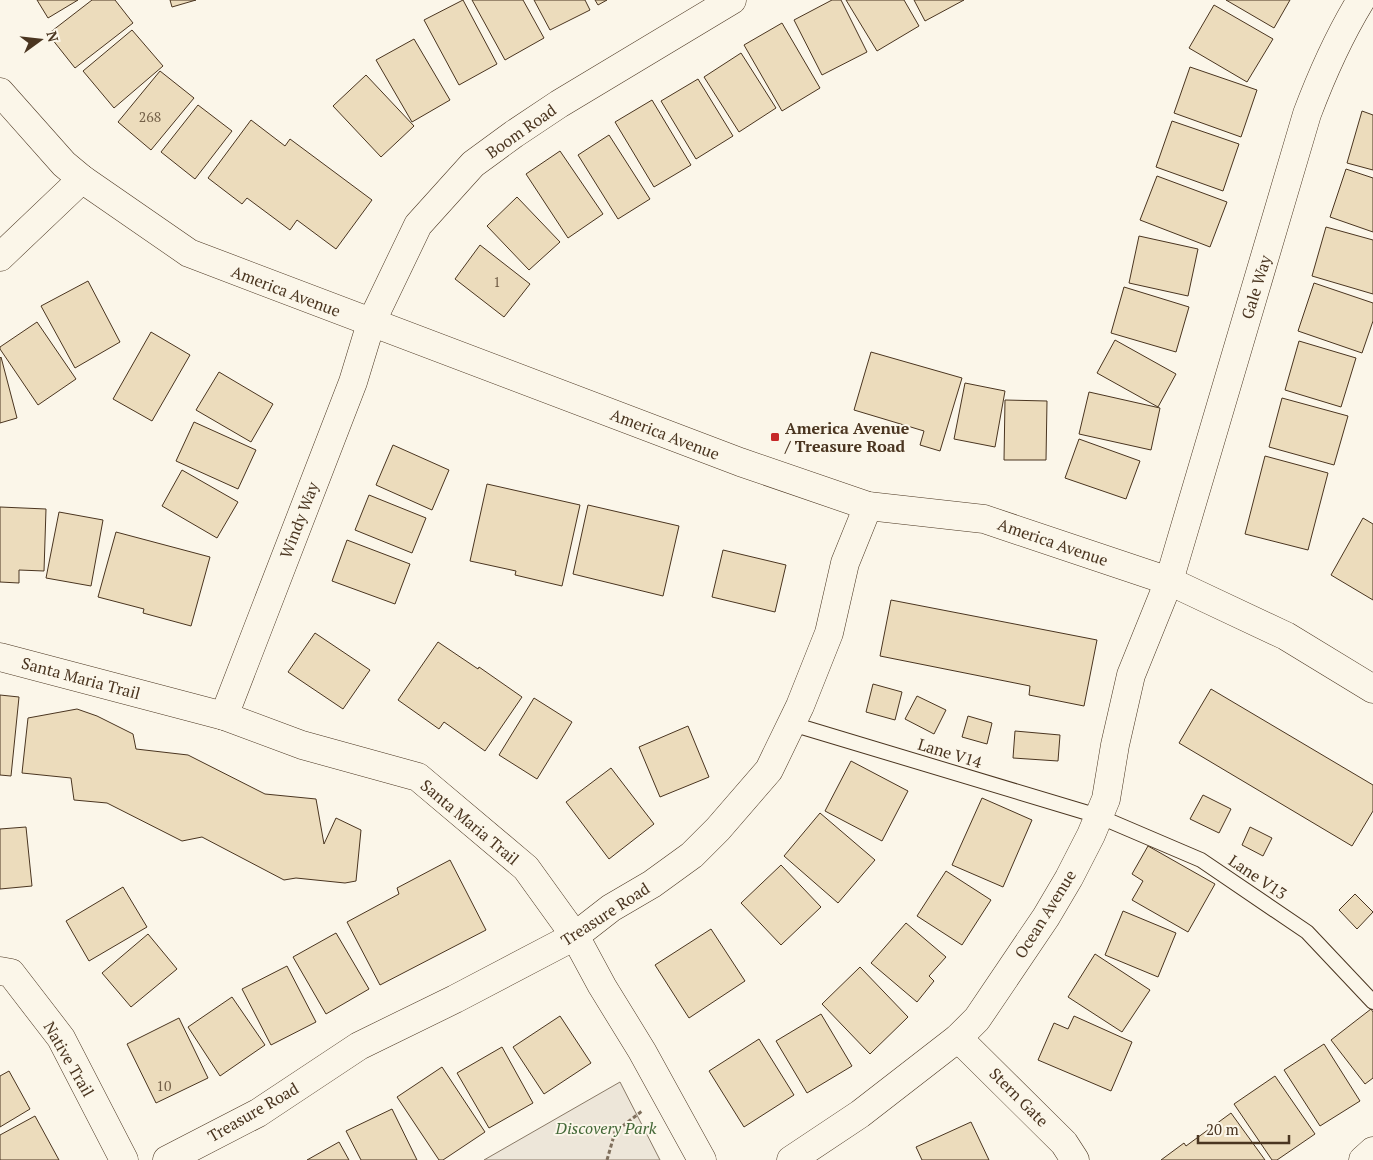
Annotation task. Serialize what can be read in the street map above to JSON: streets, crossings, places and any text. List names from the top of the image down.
{
  "streets": {
    "street": [
      "Boom Road",
      "Gale Way",
      "America Avenue",
      "Windy Way",
      "Santa Maria Trail",
      "Treasure Road",
      "Ocean Avenue",
      "Native Trail",
      "Stern Gate"
    ],
    "lane": ["Lane V14", "Lane V13"]
  },
  "crossings": [
    ["Boom Road", "America Avenue"],
    ["Boom Road", "Windy Way"],
    ["Gale Way", "America Avenue"],
    ["Gale Way", "Ocean Avenue"],
    ["America Avenue", "Windy Way"],
    ["America Avenue", "Treasure Road"],
    ["America Avenue", "Ocean Avenue"],
    ["Windy Way", "Santa Maria Trail"],
    ["Santa Maria Trail", "Treasure Road"],
    ["Lane V14", "Lane V13"],
    ["Lane V14", "Treasure Road"],
    ["Lane V14", "Ocean Avenue"],
    ["Lane V13", "Ocean Avenue"],
    ["Ocean Avenue", "Stern Gate"]
  ],
  "parks": ["Discovery Park"],
  "places": {
    "transit": ["America Avenue / Treasure Road"]
  },
  "house_numbers": ["268", "1", "10"],
  "scale_bar": "20 m",
  "north": "right"
}
